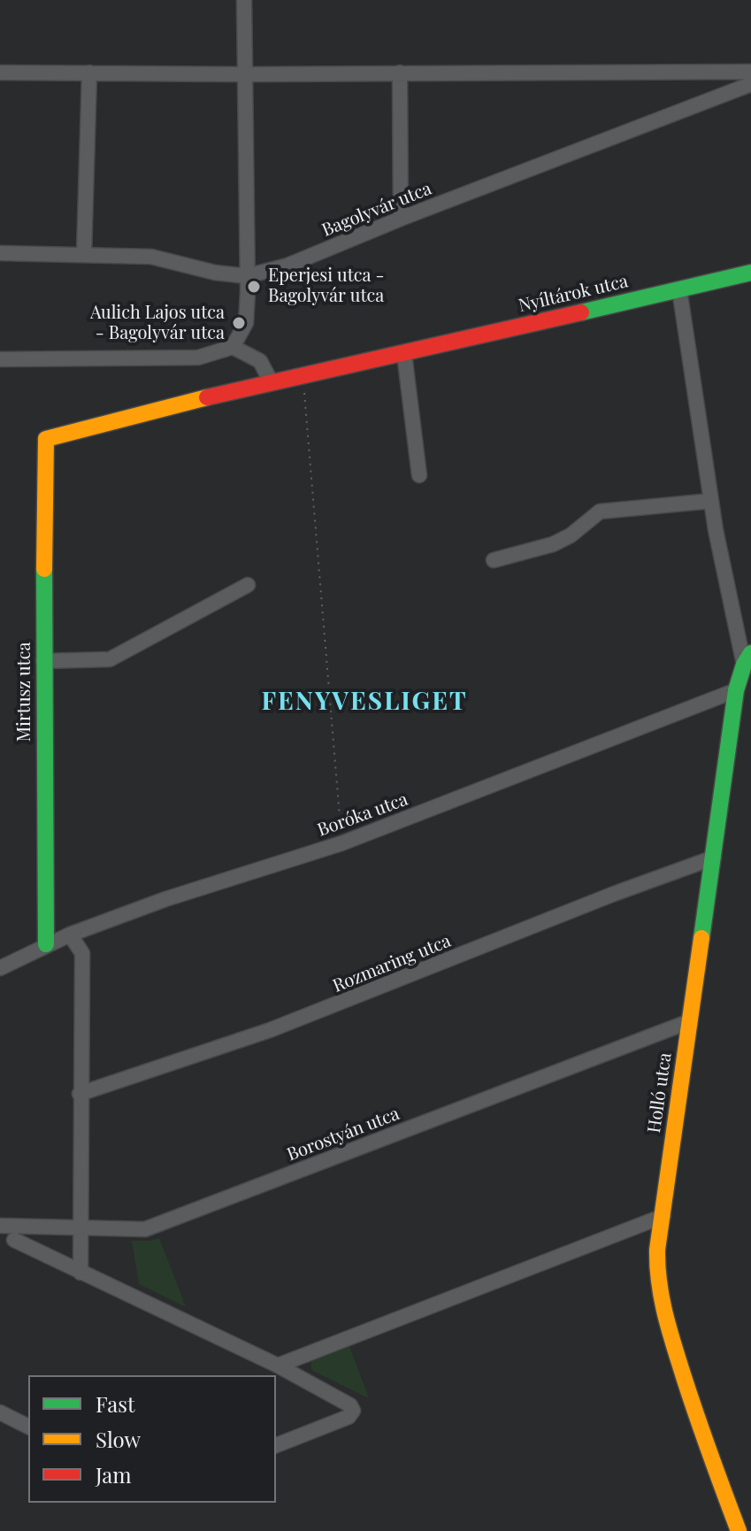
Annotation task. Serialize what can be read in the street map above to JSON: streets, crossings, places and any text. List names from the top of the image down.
{
  "streets": {
    "street": [
      "Bagolyvár utca",
      "Nyíltárok utca",
      "Mirtusz utca",
      "Boróka utca",
      "Rozmaring utca",
      "Holló utca",
      "Borostyán utca"
    ]
  },
  "crossings": [
    ["Nyíltárok utca", "Mirtusz utca"],
    ["Mirtusz utca", "Boróka utca"],
    ["Boróka utca", "Holló utca"],
    ["Rozmaring utca", "Holló utca"],
    ["Holló utca", "Borostyán utca"]
  ],
  "districts": ["FENYVESLIGET"],
  "places": ["Eperjesi utca - Bagolyvár utca", "Aulich Lajos utca - Bagolyvár utca"],
  "legend": ["Fast", "Slow", "Jam"]
}
